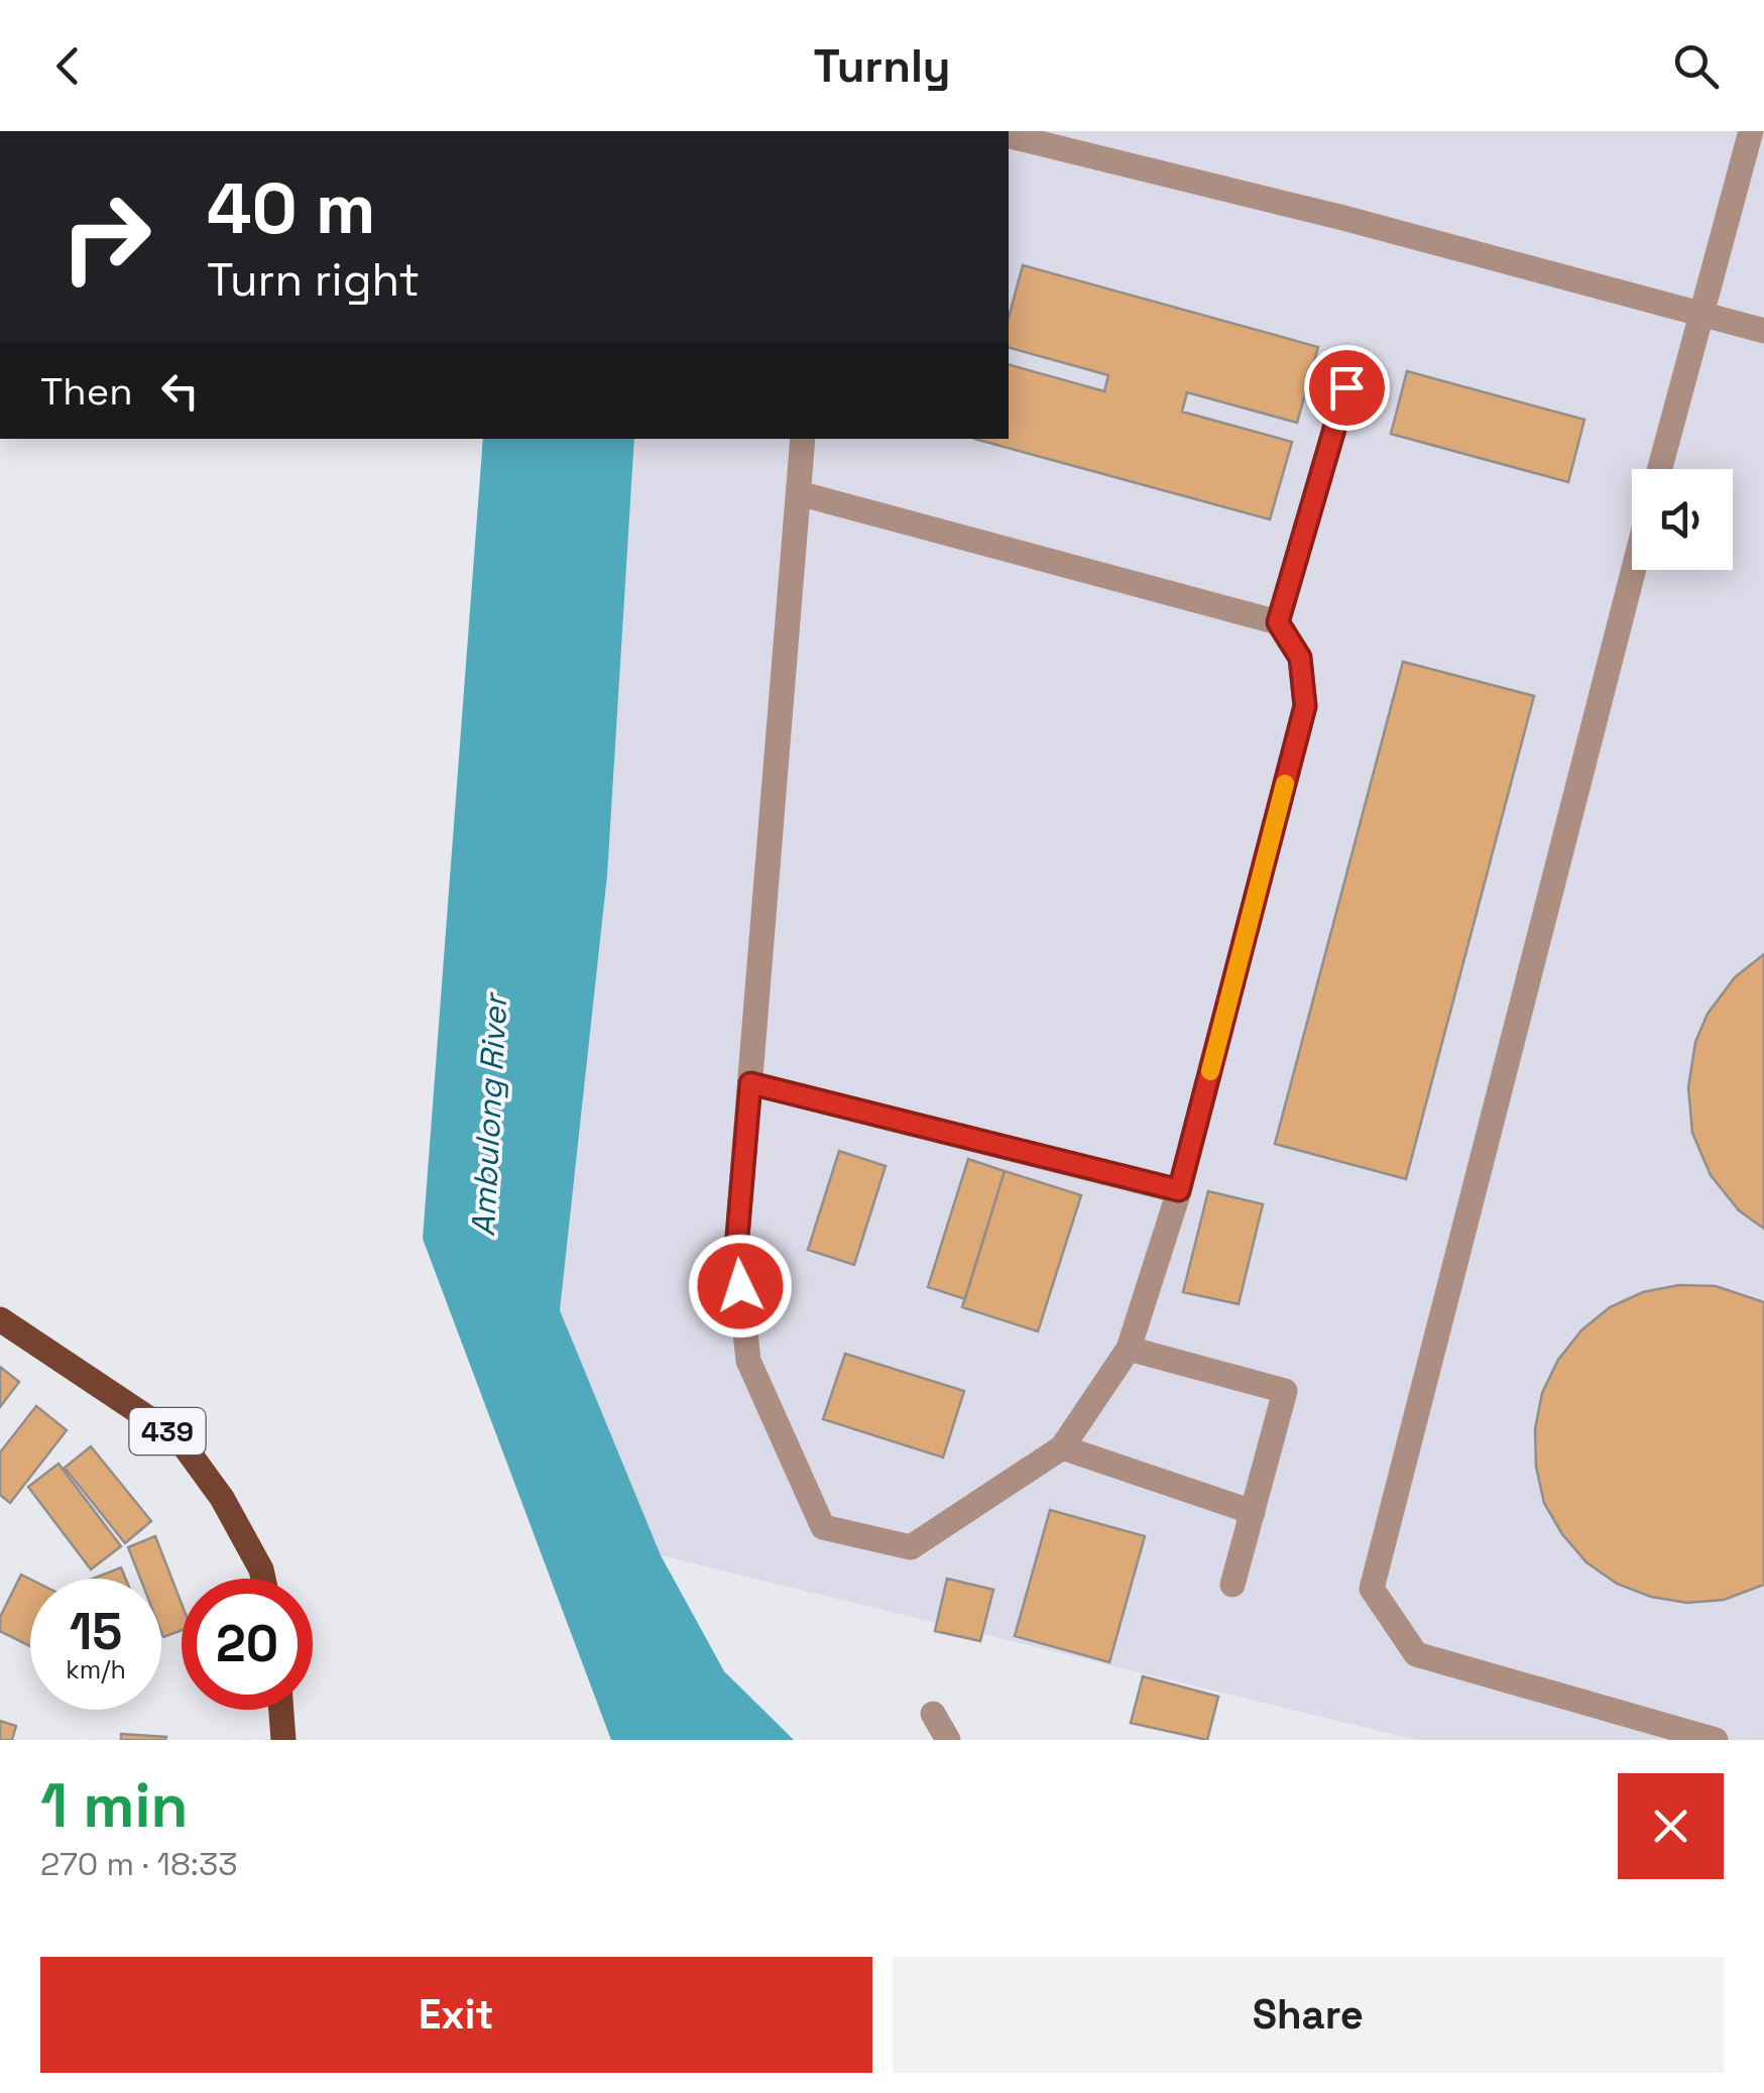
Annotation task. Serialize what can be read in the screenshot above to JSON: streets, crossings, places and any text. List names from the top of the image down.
{
  "streets": {
    "main road": ["439"]
  },
  "water": ["Ambulong River"],
  "page": {
    "header": "Turnly",
    "turn": ["40 m", "Turn right"],
    "then": "Then",
    "speed": "15 km/h",
    "limit": "20",
    "heading": ["1 min", "270 m · 18:33"],
    "buttons": ["Exit", "Share"]
  }
}
